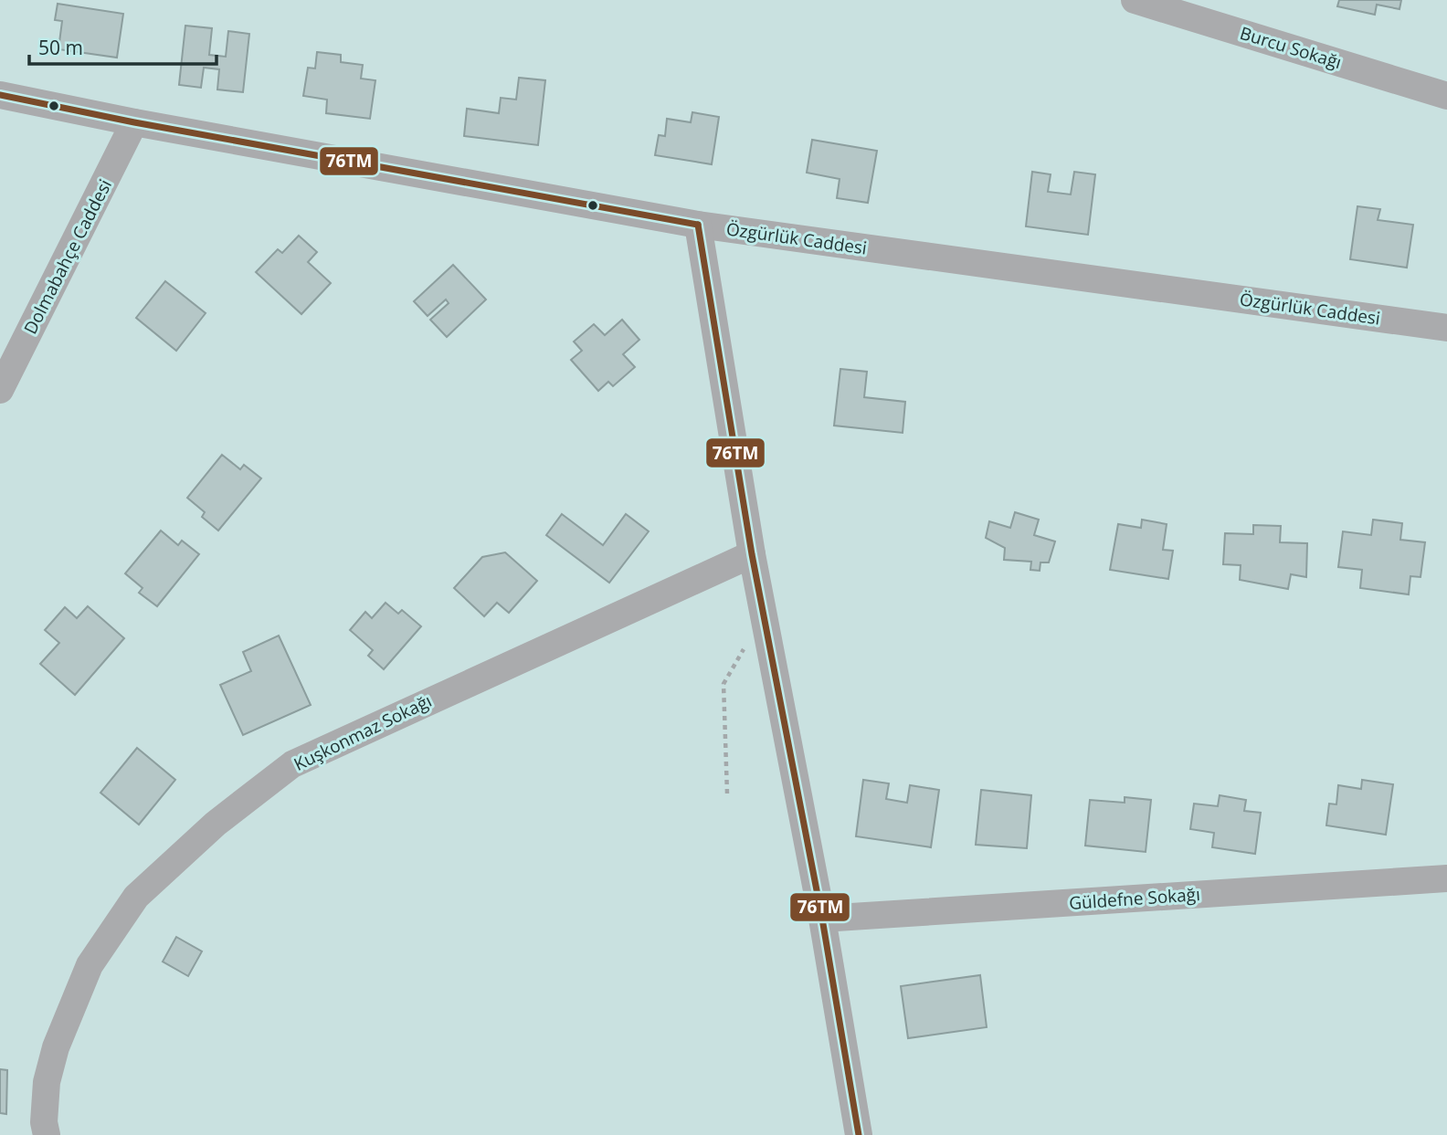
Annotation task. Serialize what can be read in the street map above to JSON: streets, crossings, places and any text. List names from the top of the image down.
{
  "streets": {
    "street": [
      "Burcu Sokağı",
      "Özgürlük Caddesi",
      "Dolmabahçe Caddesi",
      "Kuşkonmaz Sokağı",
      "Güldefne Sokağı"
    ]
  },
  "crossings": [
    ["Özgürlük Caddesi", "Dolmabahçe Caddesi"]
  ],
  "lines": ["transit line 76TM"],
  "scale_bar": "50 m"
}
